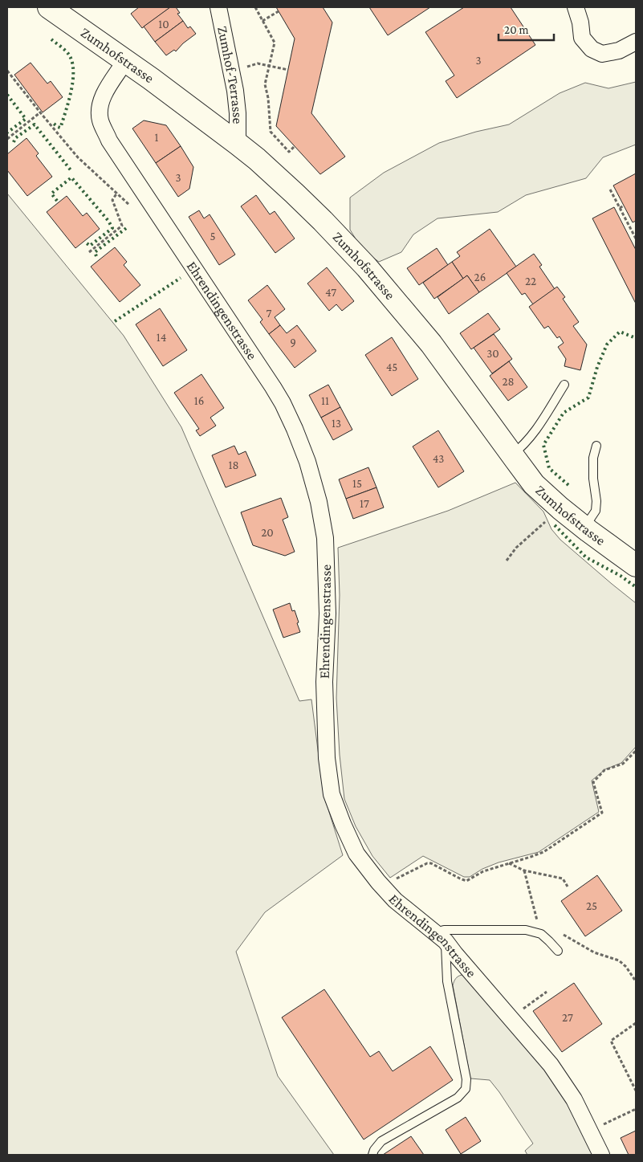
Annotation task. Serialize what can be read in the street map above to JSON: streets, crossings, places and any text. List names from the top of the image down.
{
  "streets": {
    "street": ["Zumhofstrasse", "Zumhof-Terrasse", "Ehrendingenstrasse"]
  },
  "crossings": [
    ["Zumhofstrasse", "Zumhof-Terrasse"],
    ["Zumhofstrasse", "Ehrendingenstrasse"]
  ],
  "house_numbers": [
    "10",
    "3",
    "1",
    "3",
    "5",
    "26",
    "22",
    "47",
    "7",
    "14",
    "9",
    "30",
    "45",
    "28",
    "16",
    "11",
    "13",
    "43",
    "18",
    "15",
    "17",
    "20",
    "25",
    "27"
  ],
  "scale_bar": "20 m"
}
